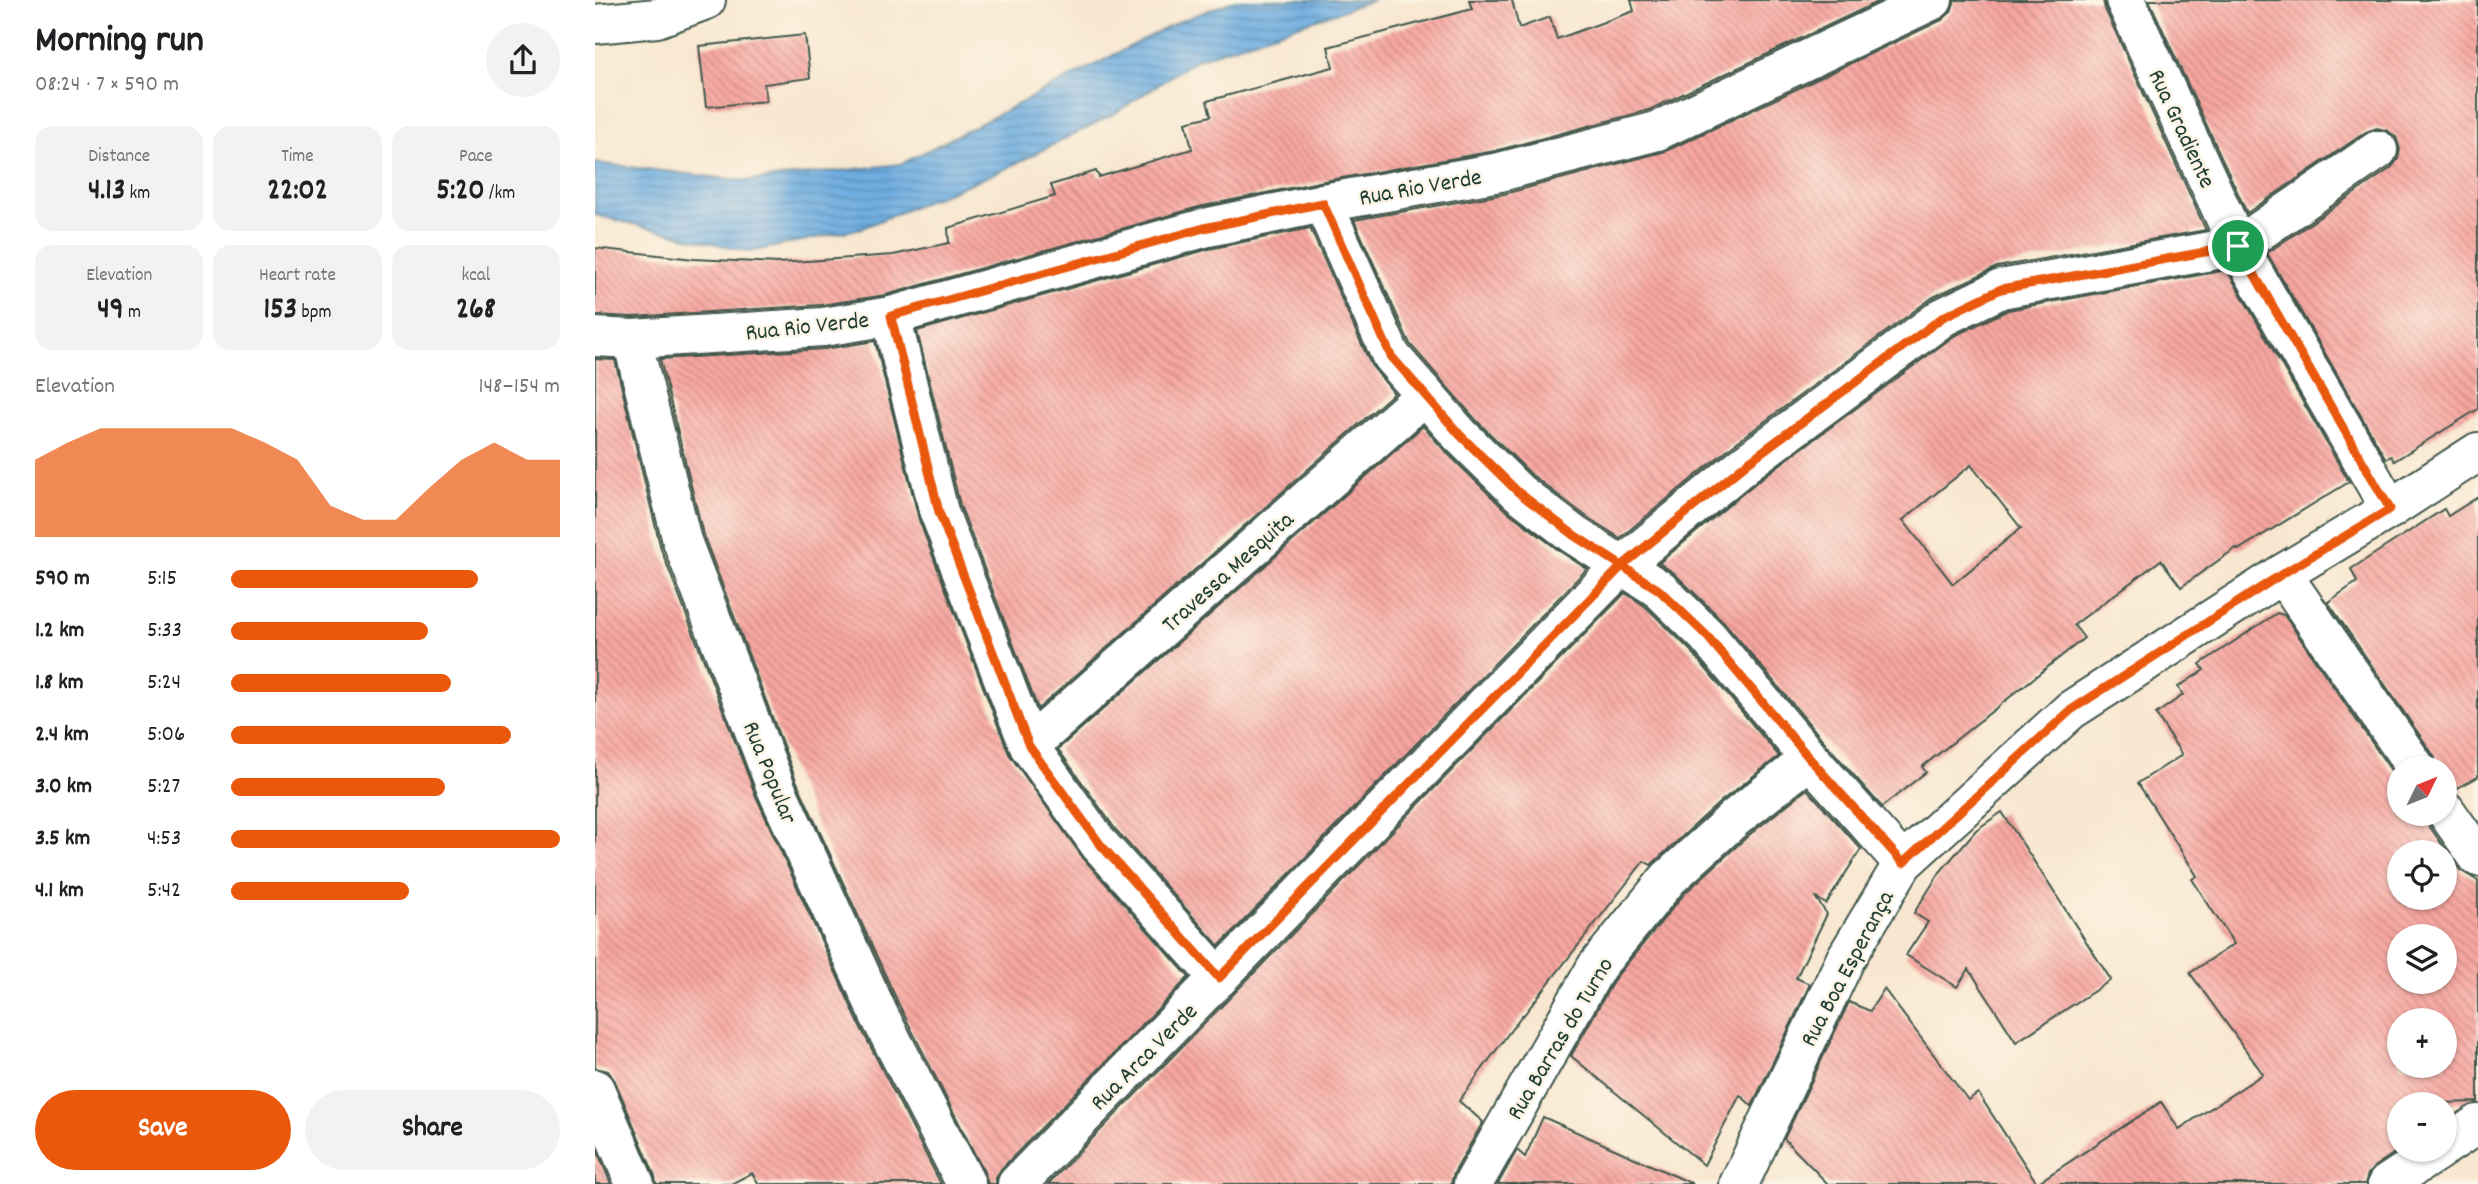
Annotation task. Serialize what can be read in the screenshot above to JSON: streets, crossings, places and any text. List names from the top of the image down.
{
  "streets": {
    "street": [
      "Rua Gradiente",
      "Rua Rio Verde",
      "Travessa Mesquita",
      "Rua Popular",
      "Rua Boa Esperança",
      "Rua Barras do Turno",
      "Rua Arca Verde"
    ]
  },
  "crossings": [
    ["Rua Gradiente", "Rua Boa Esperança"],
    ["Rua Gradiente", "Rua Arca Verde"],
    ["Rua Rio Verde", "Rua Popular"]
  ],
  "north": "top right",
  "page": {
    "heading": ["Morning run", "08:24 · 7 × 590 m"],
    "stats": [
      ["Distance", "4.13 km"],
      ["Time", "22:02"],
      ["Pace", "5:20 /km"],
      ["Elevation", "49 m"],
      ["Heart rate", "153 bpm"],
      ["kcal", "268"]
    ],
    "chart": ["Elevation", "148–154 m"],
    "list": [
      {
        "name": "590 m",
        "note": "5:15"
      },
      {
        "name": "1.2 km",
        "note": "5:33"
      },
      {
        "name": "1.8 km",
        "note": "5:24"
      },
      {
        "name": "2.4 km",
        "note": "5:06"
      },
      {
        "name": "3.0 km",
        "note": "5:27"
      },
      {
        "name": "3.5 km",
        "note": "4:53"
      },
      {
        "name": "4.1 km",
        "note": "5:42"
      }
    ],
    "map_buttons": ["+", "−"],
    "buttons": ["Save", "Share"]
  }
}
